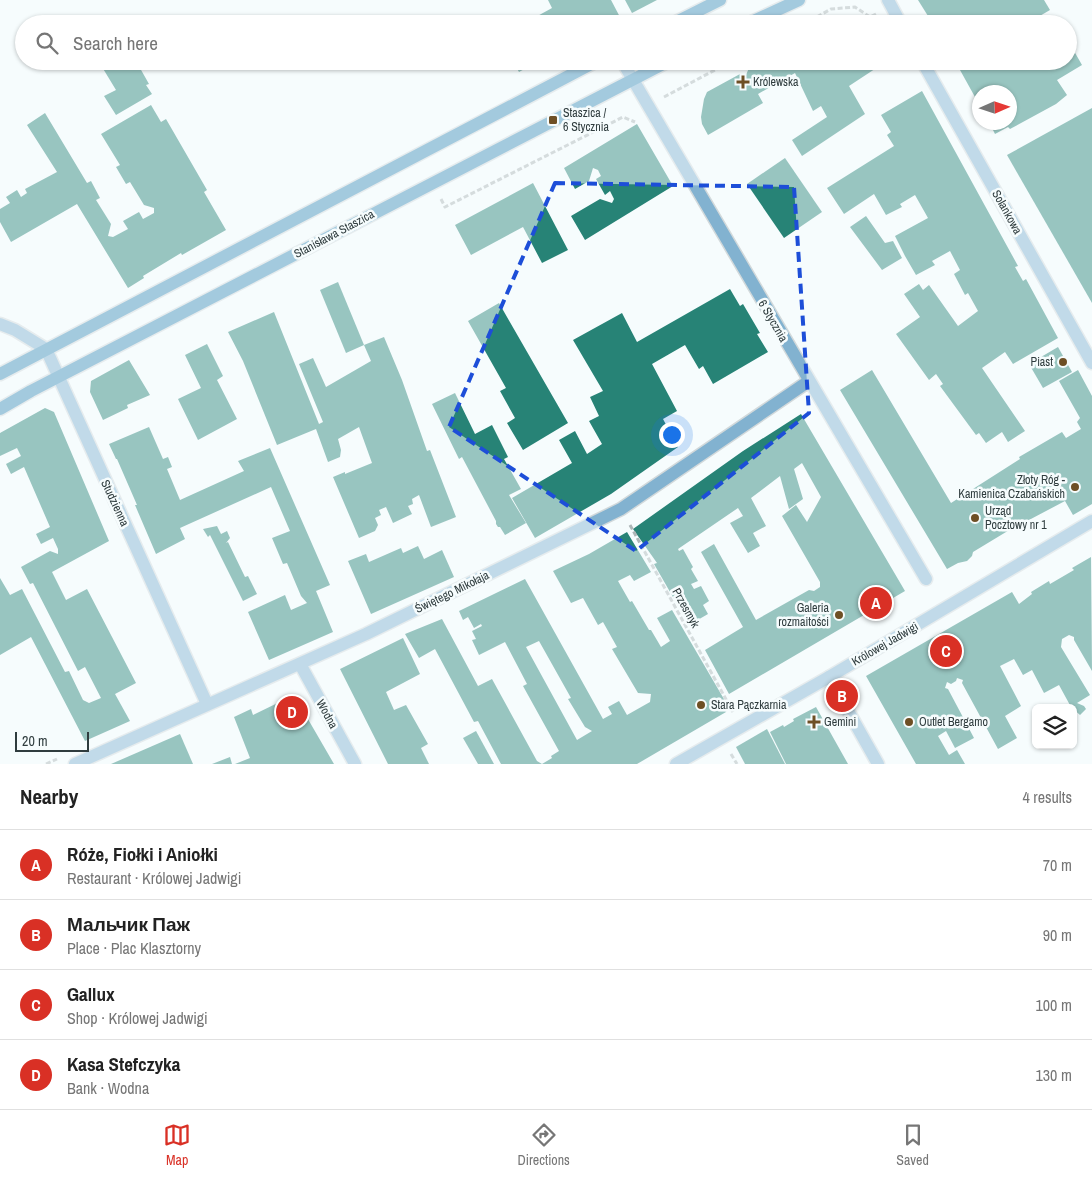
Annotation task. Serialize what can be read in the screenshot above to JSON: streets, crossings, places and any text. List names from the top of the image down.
{
  "streets": {
    "main road": ["Stanisława Staszica"],
    "street": [
      "Solankowa",
      "6 Stycznia",
      "Studzienna",
      "Świętego Mikołaja",
      "Królowej Jadwigi",
      "Wodna"
    ],
    "path": ["Przesmyk"]
  },
  "crossings": [
    ["Stanisława Staszica", "6 Stycznia"],
    ["Stanisława Staszica", "Studzienna"],
    ["6 Stycznia", "Świętego Mikołaja"],
    ["Studzienna", "Świętego Mikołaja"],
    ["Świętego Mikołaja", "Przesmyk"],
    ["Świętego Mikołaja", "Wodna"],
    ["Przesmyk", "Królowej Jadwigi"]
  ],
  "places": {
    "health": ["Królewska", "Gemini"],
    "transit": ["Staszica / 6 Stycznia"],
    "other": [
      "Piast",
      "Złoty Róg - Kamienica Czabańskich",
      "Urząd Pocztowy nr 1",
      "Galeria rozmaitości",
      "Stara Pączkarnia",
      "Outlet Bergamo"
    ]
  },
  "scale_bar": "20 m",
  "north": "right",
  "page": {
    "search": "Search here",
    "pins": [
      "A",
      "C",
      "B",
      "D"
    ],
    "scale": "20 m",
    "heading": ["Nearby", "4 results"],
    "list": [
      {
        "mark": "A",
        "name": "Róże, Fiołki i Aniołki",
        "note": "Restaurant · Królowej Jadwigi",
        "value": "70 m"
      },
      {
        "mark": "B",
        "name": "Мальчик Паж",
        "note": "Place · Plac Klasztorny",
        "value": "90 m"
      },
      {
        "mark": "C",
        "name": "Gallux",
        "note": "Shop · Królowej Jadwigi",
        "value": "100 m"
      },
      {
        "mark": "D",
        "name": "Kasa Stefczyka",
        "note": "Bank · Wodna",
        "value": "130 m"
      }
    ],
    "nav": ["Map", "Directions", "Saved"]
  }
}
